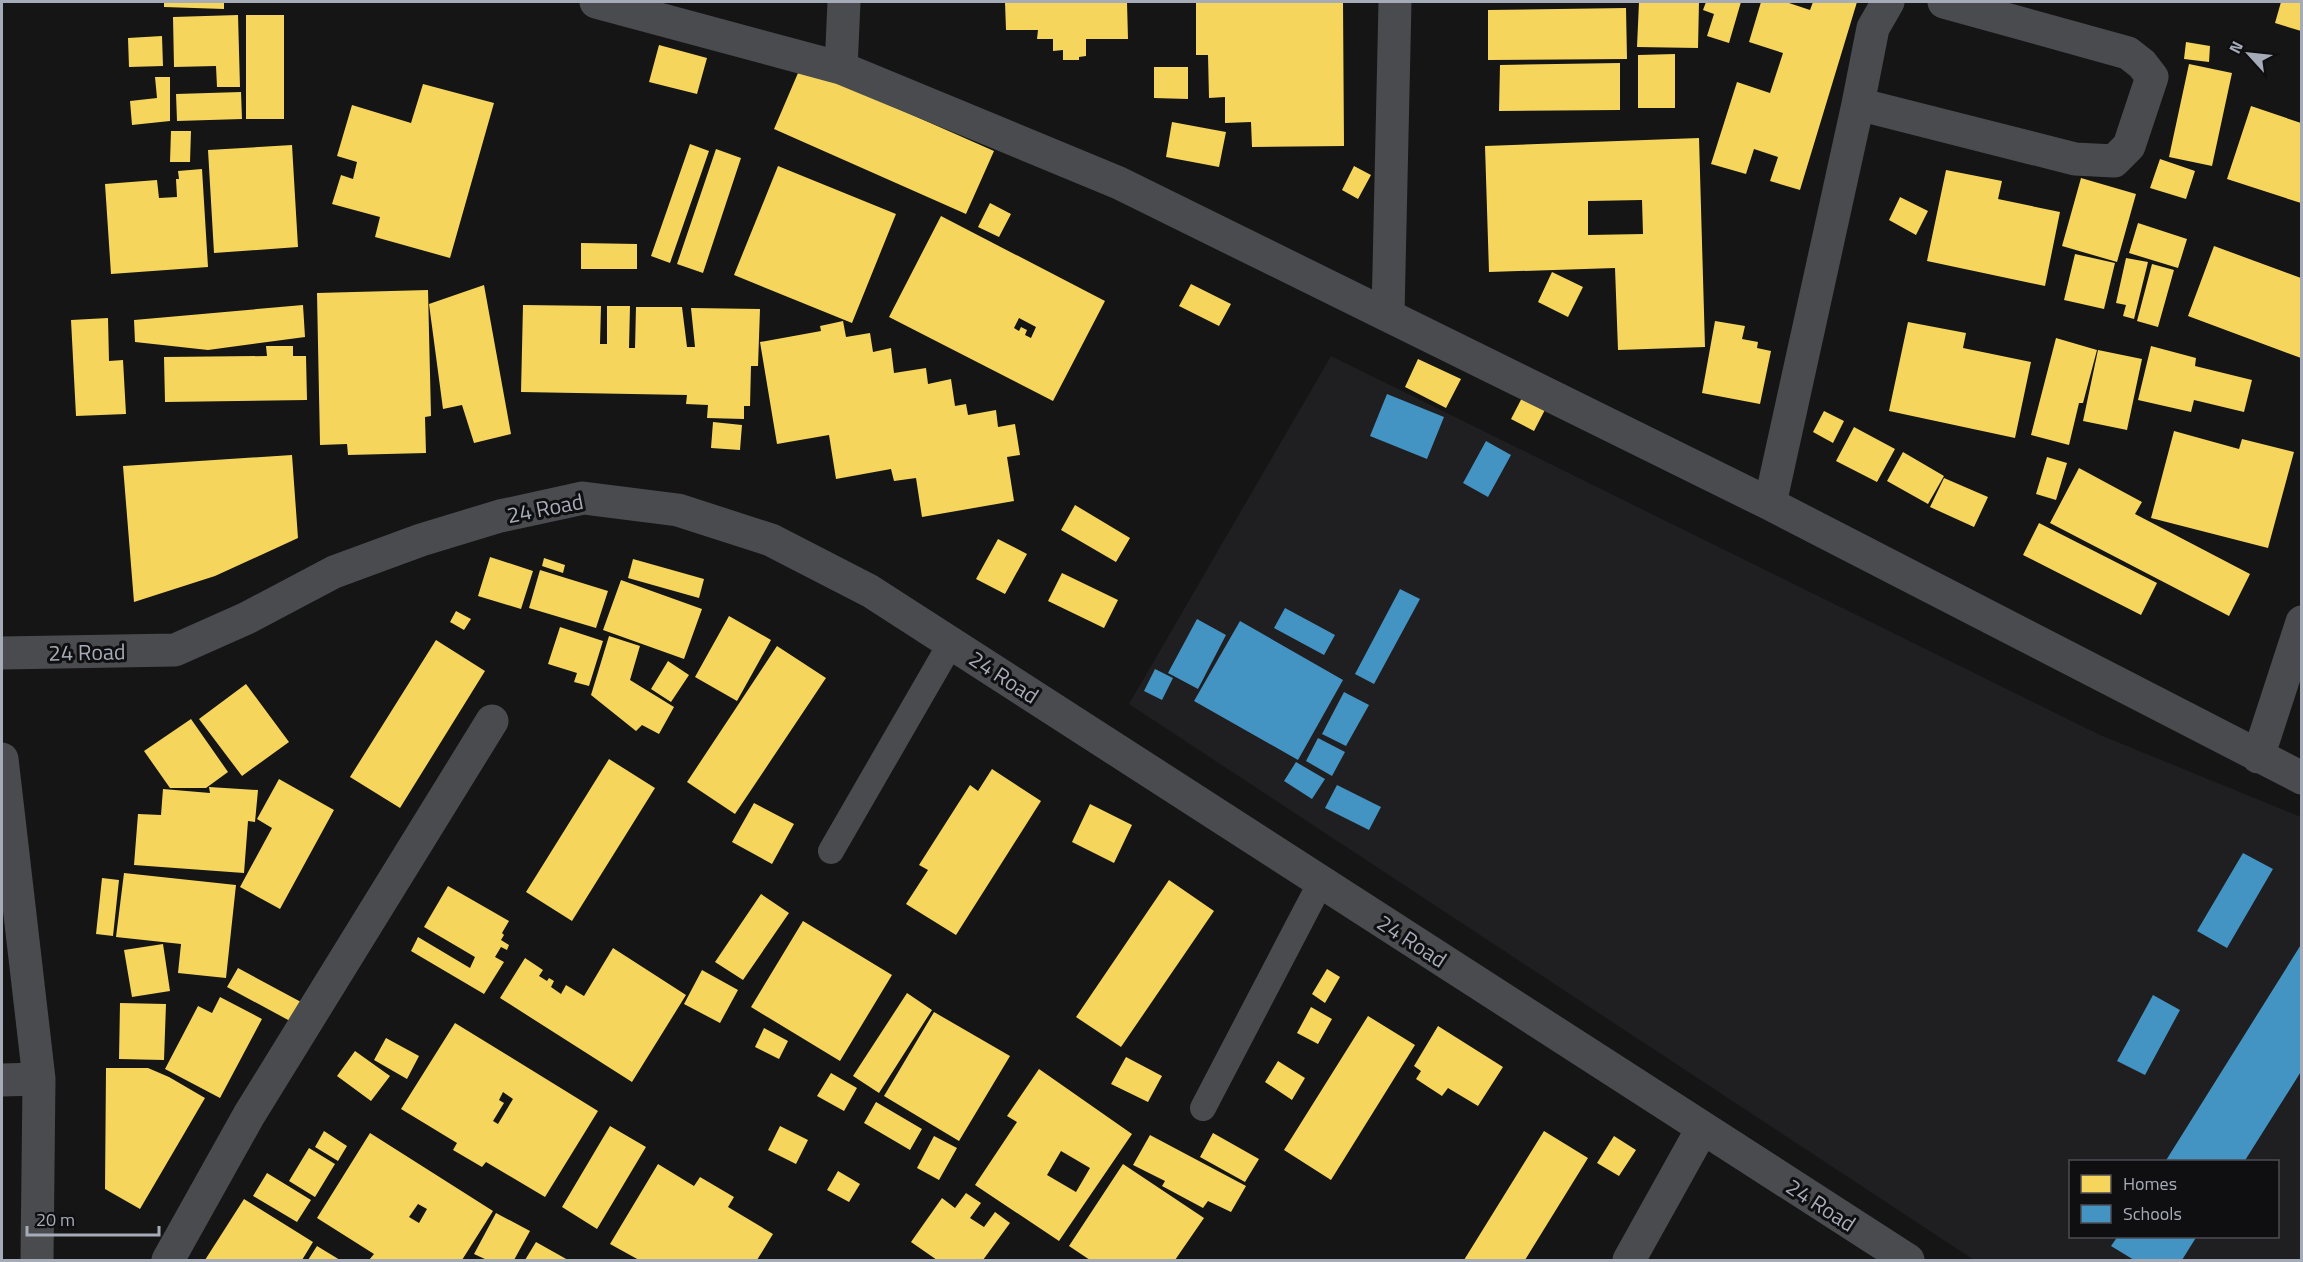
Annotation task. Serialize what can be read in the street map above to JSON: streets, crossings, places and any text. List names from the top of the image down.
{
  "streets": {
    "street": ["24 Road"]
  },
  "legend": ["Homes", "Schools"],
  "scale_bar": "20 m",
  "north": "top left"
}
